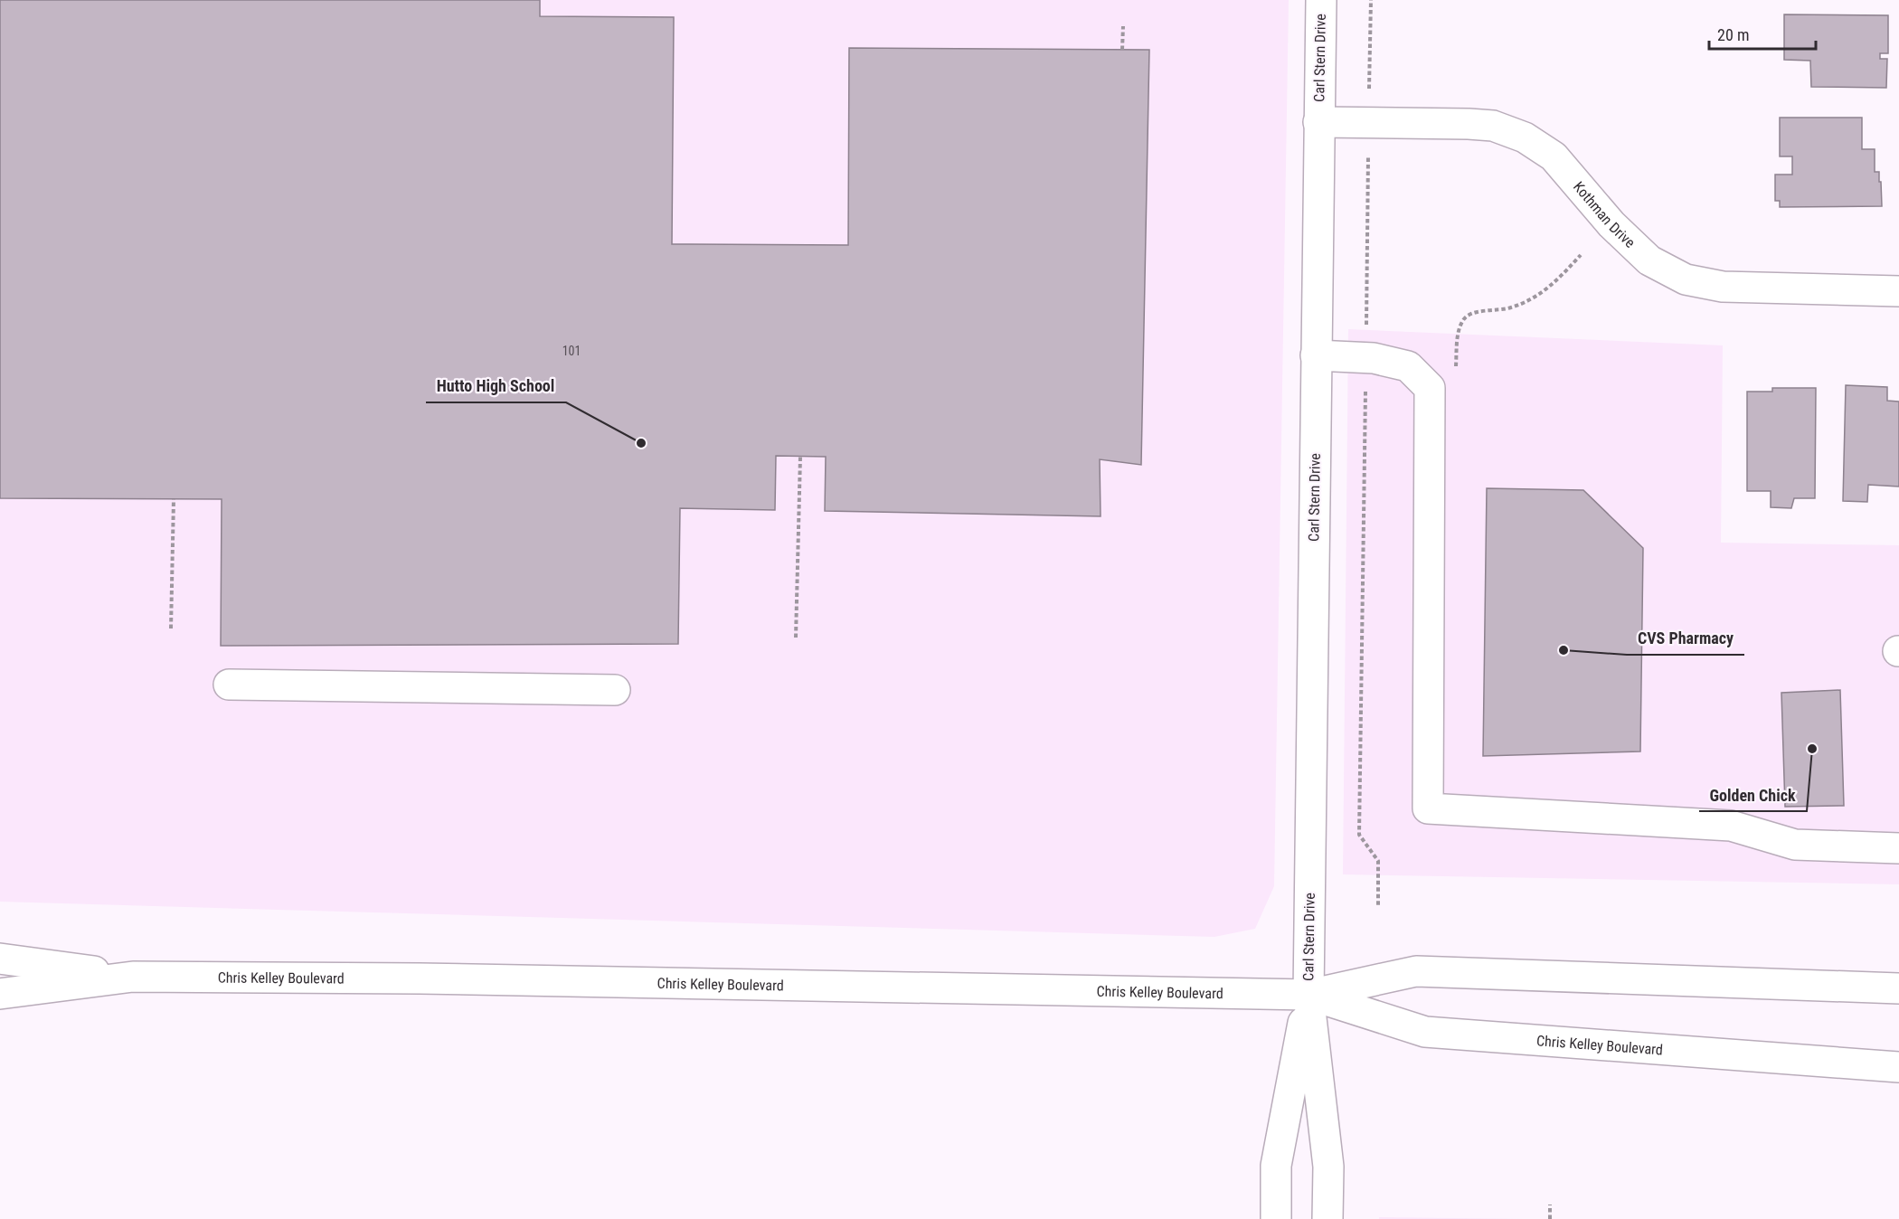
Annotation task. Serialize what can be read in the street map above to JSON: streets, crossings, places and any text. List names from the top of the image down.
{
  "streets": {
    "main road": ["Carl Stern Drive", "Kothman Drive", "Chris Kelley Boulevard"]
  },
  "crossings": [
    ["Carl Stern Drive", "Kothman Drive"],
    ["Carl Stern Drive", "Chris Kelley Boulevard"]
  ],
  "places": ["Hutto High School", "CVS Pharmacy", "Golden Chick"],
  "house_numbers": ["101"],
  "scale_bar": "20 m"
}
